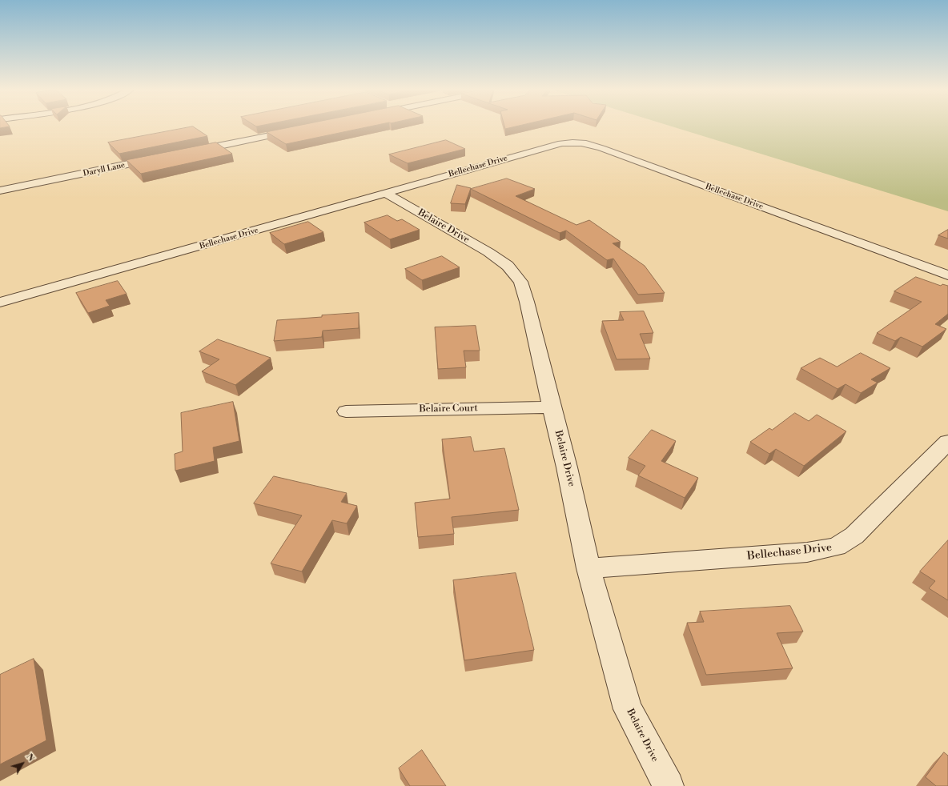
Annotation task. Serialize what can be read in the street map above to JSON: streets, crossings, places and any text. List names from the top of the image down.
{
  "streets": {
    "street": [
      "Bellechase Drive",
      "Daryll Lane",
      "Belaire Drive",
      "Belaire Court"
    ]
  },
  "crossings": [
    ["Bellechase Drive", "Belaire Drive"],
    ["Belaire Drive", "Belaire Court"]
  ],
  "north": "top right"
}
